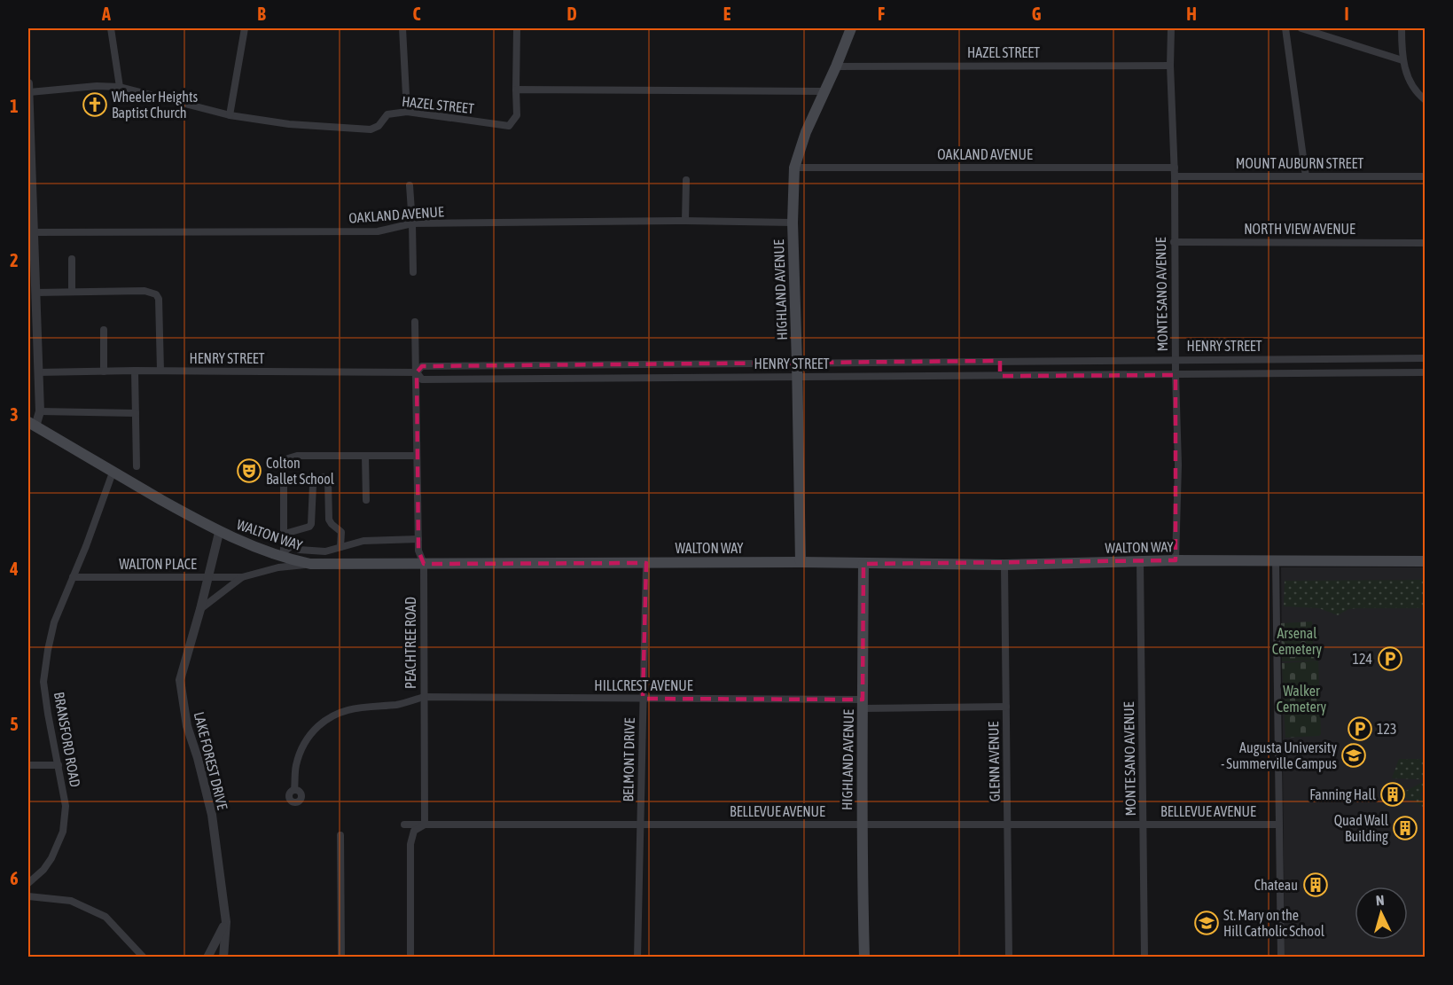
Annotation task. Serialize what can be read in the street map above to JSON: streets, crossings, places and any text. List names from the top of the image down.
{
  "streets": {
    "main road": ["HIGHLAND AVENUE", "WALTON WAY"],
    "street": [
      "HAZEL STREET",
      "OAKLAND AVENUE",
      "MOUNT AUBURN STREET",
      "NORTH VIEW AVENUE",
      "MONTE SANO AVENUE",
      "HENRY STREET",
      "WALTON PLACE",
      "PEACHTREE ROAD",
      "HILLCREST AVENUE",
      "BRANSFORD ROAD",
      "BELMONT DRIVE",
      "LAKE FOREST DRIVE",
      "GLENN AVENUE",
      "BELLEVUE AVENUE"
    ]
  },
  "crossings": [
    ["HAZEL STREET", "HIGHLAND AVENUE"],
    ["HAZEL STREET", "MONTE SANO AVENUE"],
    ["OAKLAND AVENUE", "HIGHLAND AVENUE"],
    ["OAKLAND AVENUE", "MONTE SANO AVENUE"],
    ["MOUNT AUBURN STREET", "MONTE SANO AVENUE"],
    ["NORTH VIEW AVENUE", "MONTE SANO AVENUE"],
    ["HIGHLAND AVENUE", "HENRY STREET"],
    ["HIGHLAND AVENUE", "WALTON WAY"],
    ["HIGHLAND AVENUE", "HILLCREST AVENUE"],
    ["HIGHLAND AVENUE", "BELLEVUE AVENUE"],
    ["MONTE SANO AVENUE", "HENRY STREET"],
    ["MONTE SANO AVENUE", "WALTON WAY"],
    ["MONTE SANO AVENUE", "BELLEVUE AVENUE"],
    ["HENRY STREET", "PEACHTREE ROAD"],
    ["WALTON WAY", "PEACHTREE ROAD"],
    ["WALTON WAY", "BRANSFORD ROAD"],
    ["WALTON WAY", "BELMONT DRIVE"],
    ["WALTON WAY", "LAKE FOREST DRIVE"],
    ["WALTON WAY", "GLENN AVENUE"],
    ["WALTON PLACE", "BRANSFORD ROAD"],
    ["WALTON PLACE", "LAKE FOREST DRIVE"],
    ["PEACHTREE ROAD", "HILLCREST AVENUE"],
    ["PEACHTREE ROAD", "BELLEVUE AVENUE"],
    ["HILLCREST AVENUE", "BELMONT DRIVE"],
    ["HILLCREST AVENUE", "GLENN AVENUE"],
    ["BELMONT DRIVE", "BELLEVUE AVENUE"],
    ["GLENN AVENUE", "BELLEVUE AVENUE"]
  ],
  "parks": ["Arsenal Cemetery", "Walker Cemetery"],
  "places": {
    "church": ["Wheeler Heights Baptist Church"],
    "theatre": ["Colton Ballet School"],
    "parking": ["124", "123"],
    "school or university": ["Augusta University - Summerville Campus", "St. Mary on the Hill Catholic School"],
    "building": ["Fanning Hall", "Quad Wall Building", "Chateau"]
  },
  "north": "top",
  "grid": {
    "columns": [
      "A",
      "B",
      "C",
      "D",
      "E",
      "F",
      "G",
      "H",
      "I"
    ],
    "rows": [
      "1",
      "2",
      "3",
      "4",
      "5",
      "6"
    ]
  }
}
